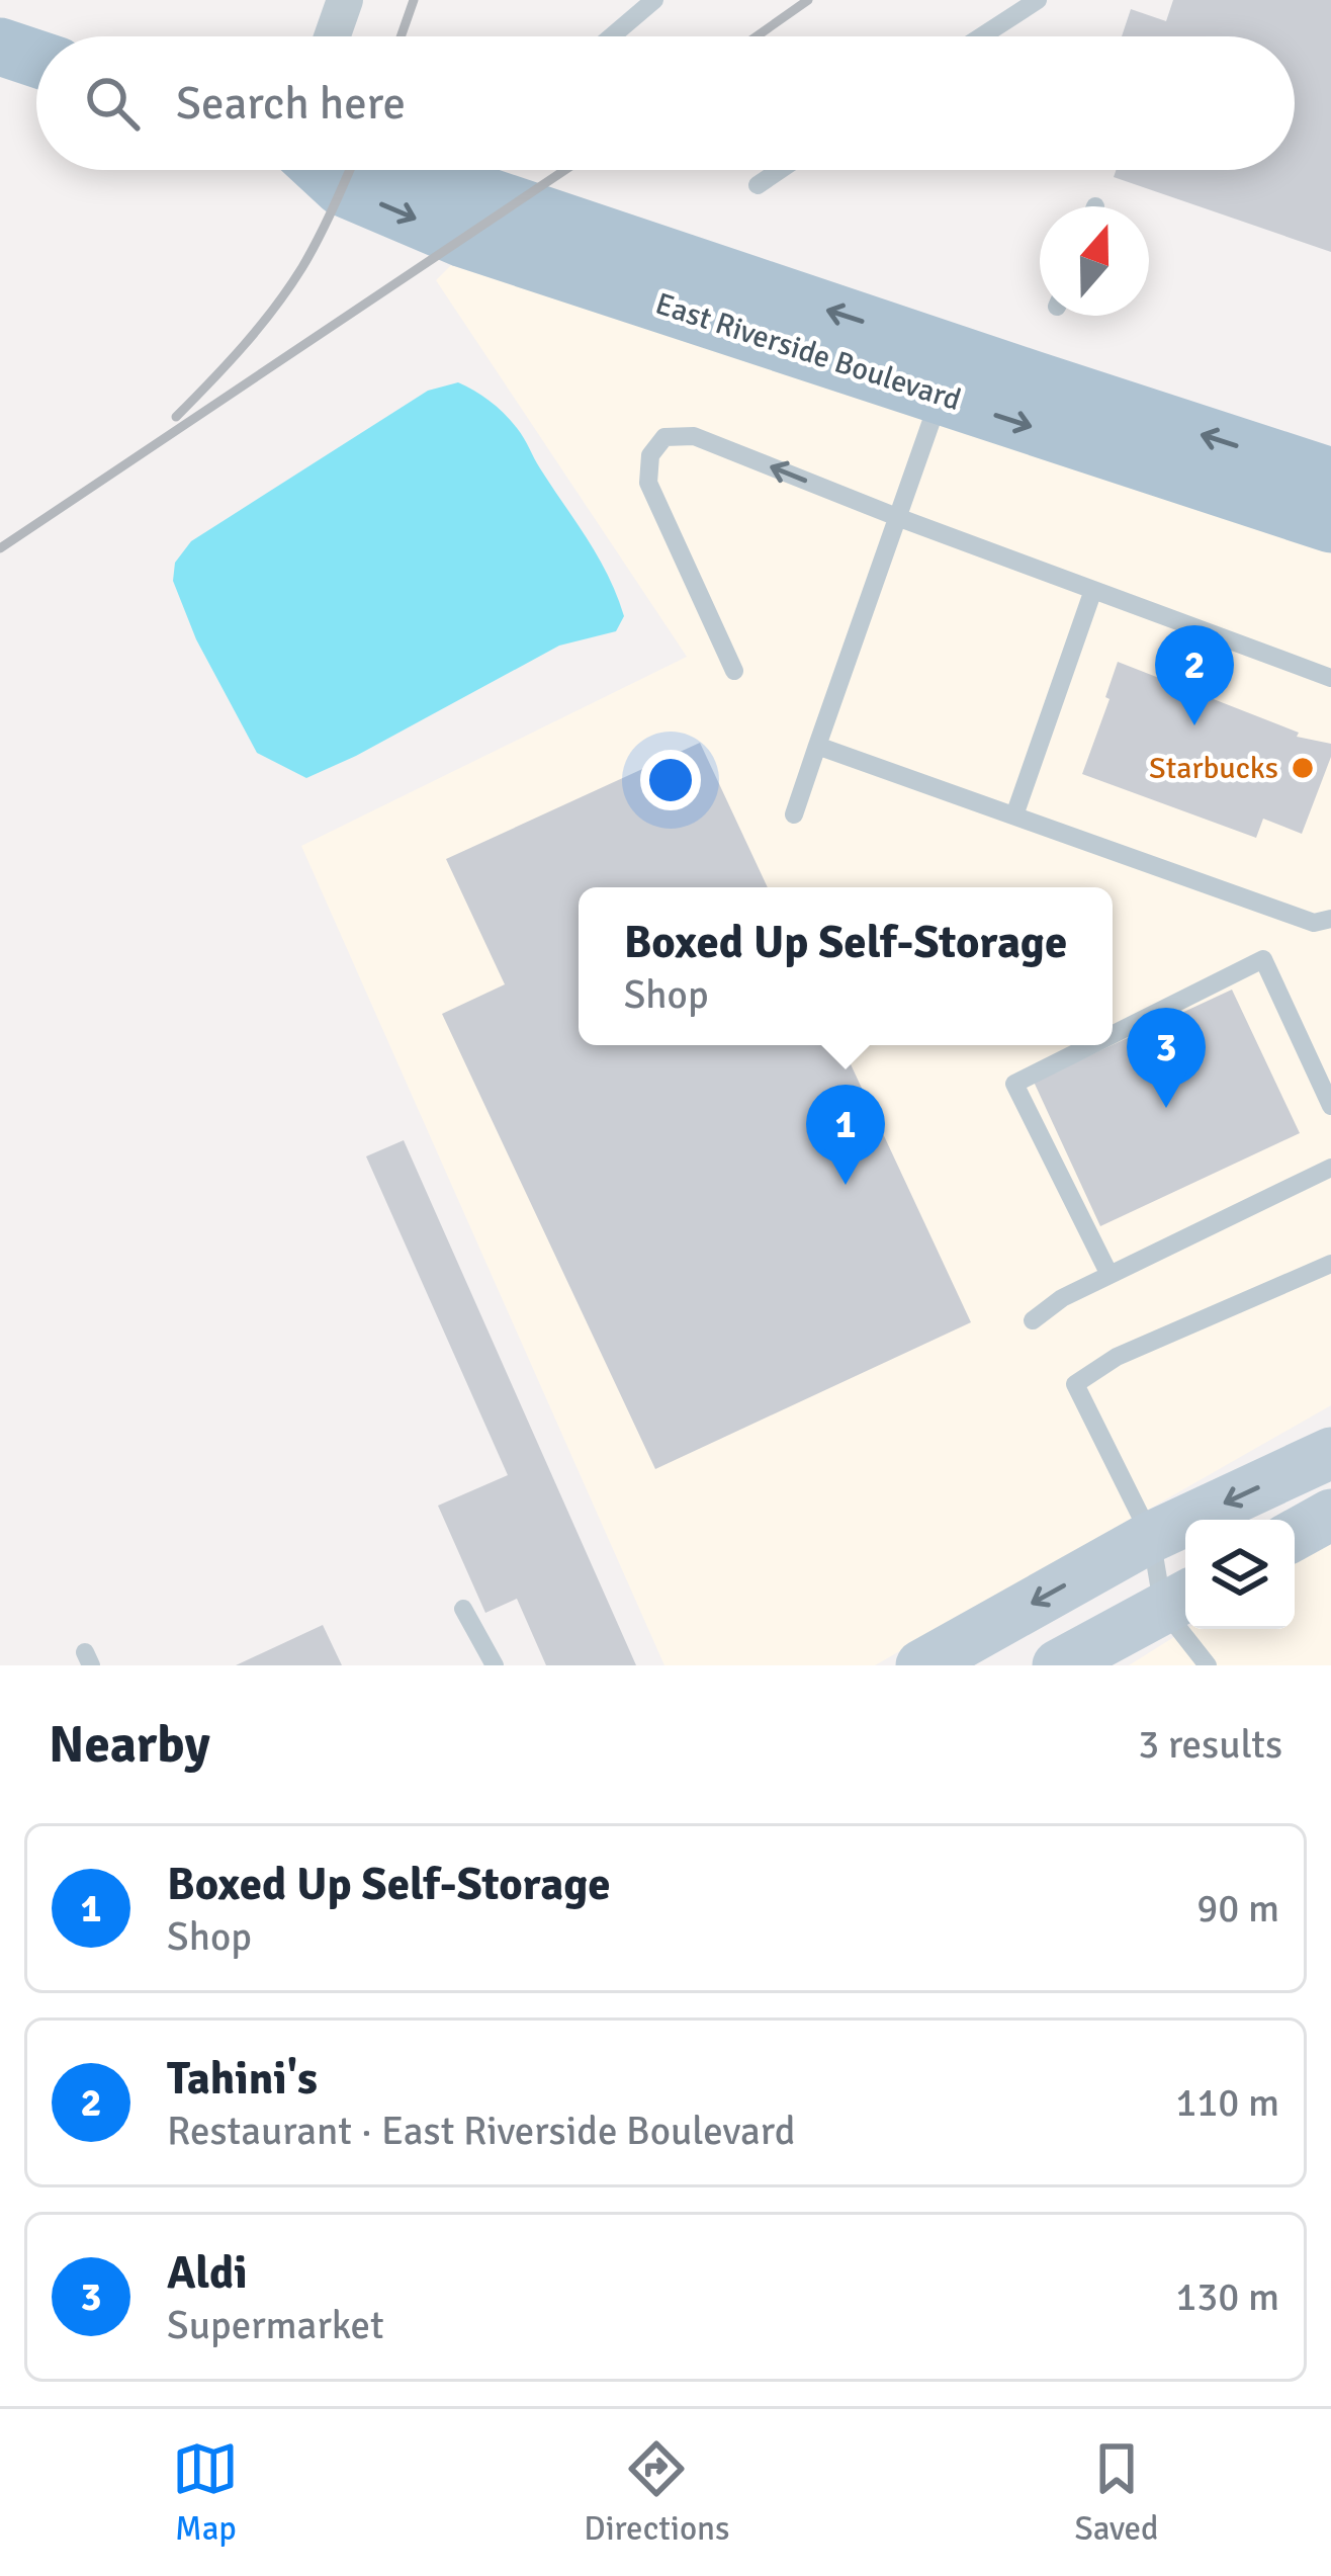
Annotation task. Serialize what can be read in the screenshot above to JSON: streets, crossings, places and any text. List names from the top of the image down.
{
  "streets": {
    "main road": ["East Riverside Boulevard"]
  },
  "places": ["Starbucks"],
  "north": "top",
  "page": {
    "search": "Search here",
    "pins": ["2", "3", "1"],
    "popup": ["Boxed Up Self-Storage", "Shop"],
    "heading": ["Nearby", "3 results"],
    "list": [
      {
        "mark": "1",
        "name": "Boxed Up Self-Storage",
        "note": "Shop",
        "value": "90 m"
      },
      {
        "mark": "2",
        "name": "Tahini's",
        "note": "Restaurant · East Riverside Boulevard",
        "value": "110 m"
      },
      {
        "mark": "3",
        "name": "Aldi",
        "note": "Supermarket",
        "value": "130 m"
      }
    ],
    "nav": ["Map", "Directions", "Saved"]
  }
}
